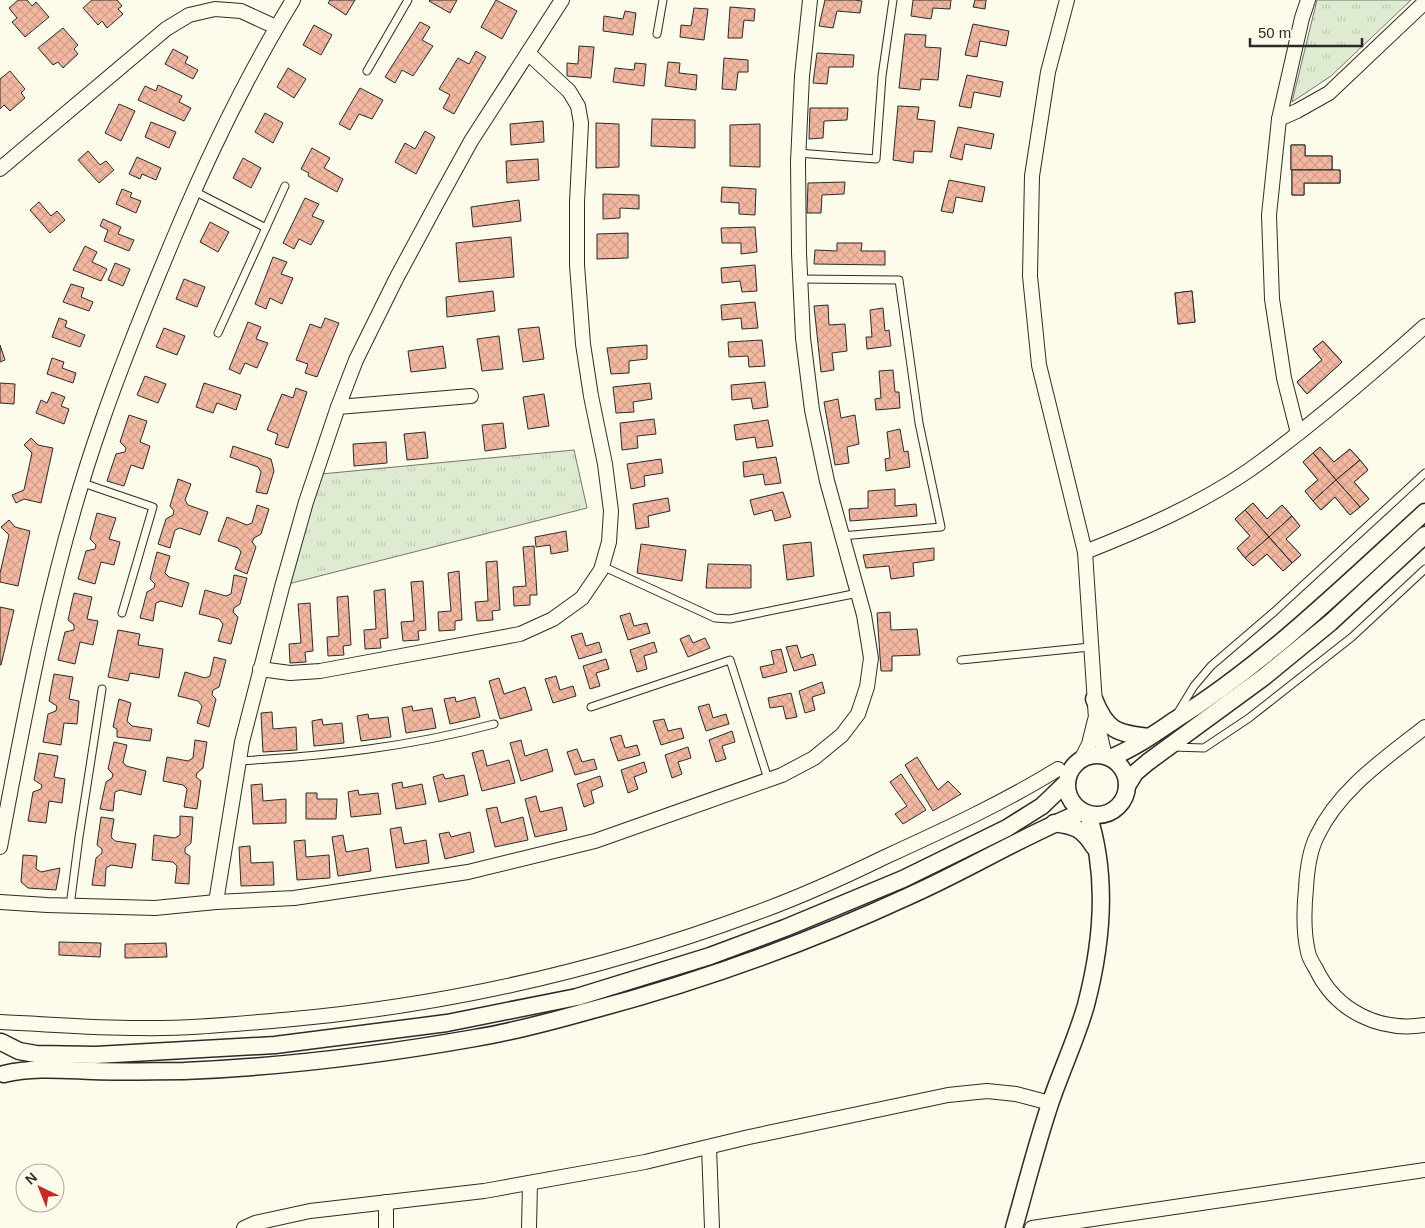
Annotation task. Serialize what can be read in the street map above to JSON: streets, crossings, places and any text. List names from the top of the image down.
{
  "scale_bar": "50 m",
  "north": "top left"
}
